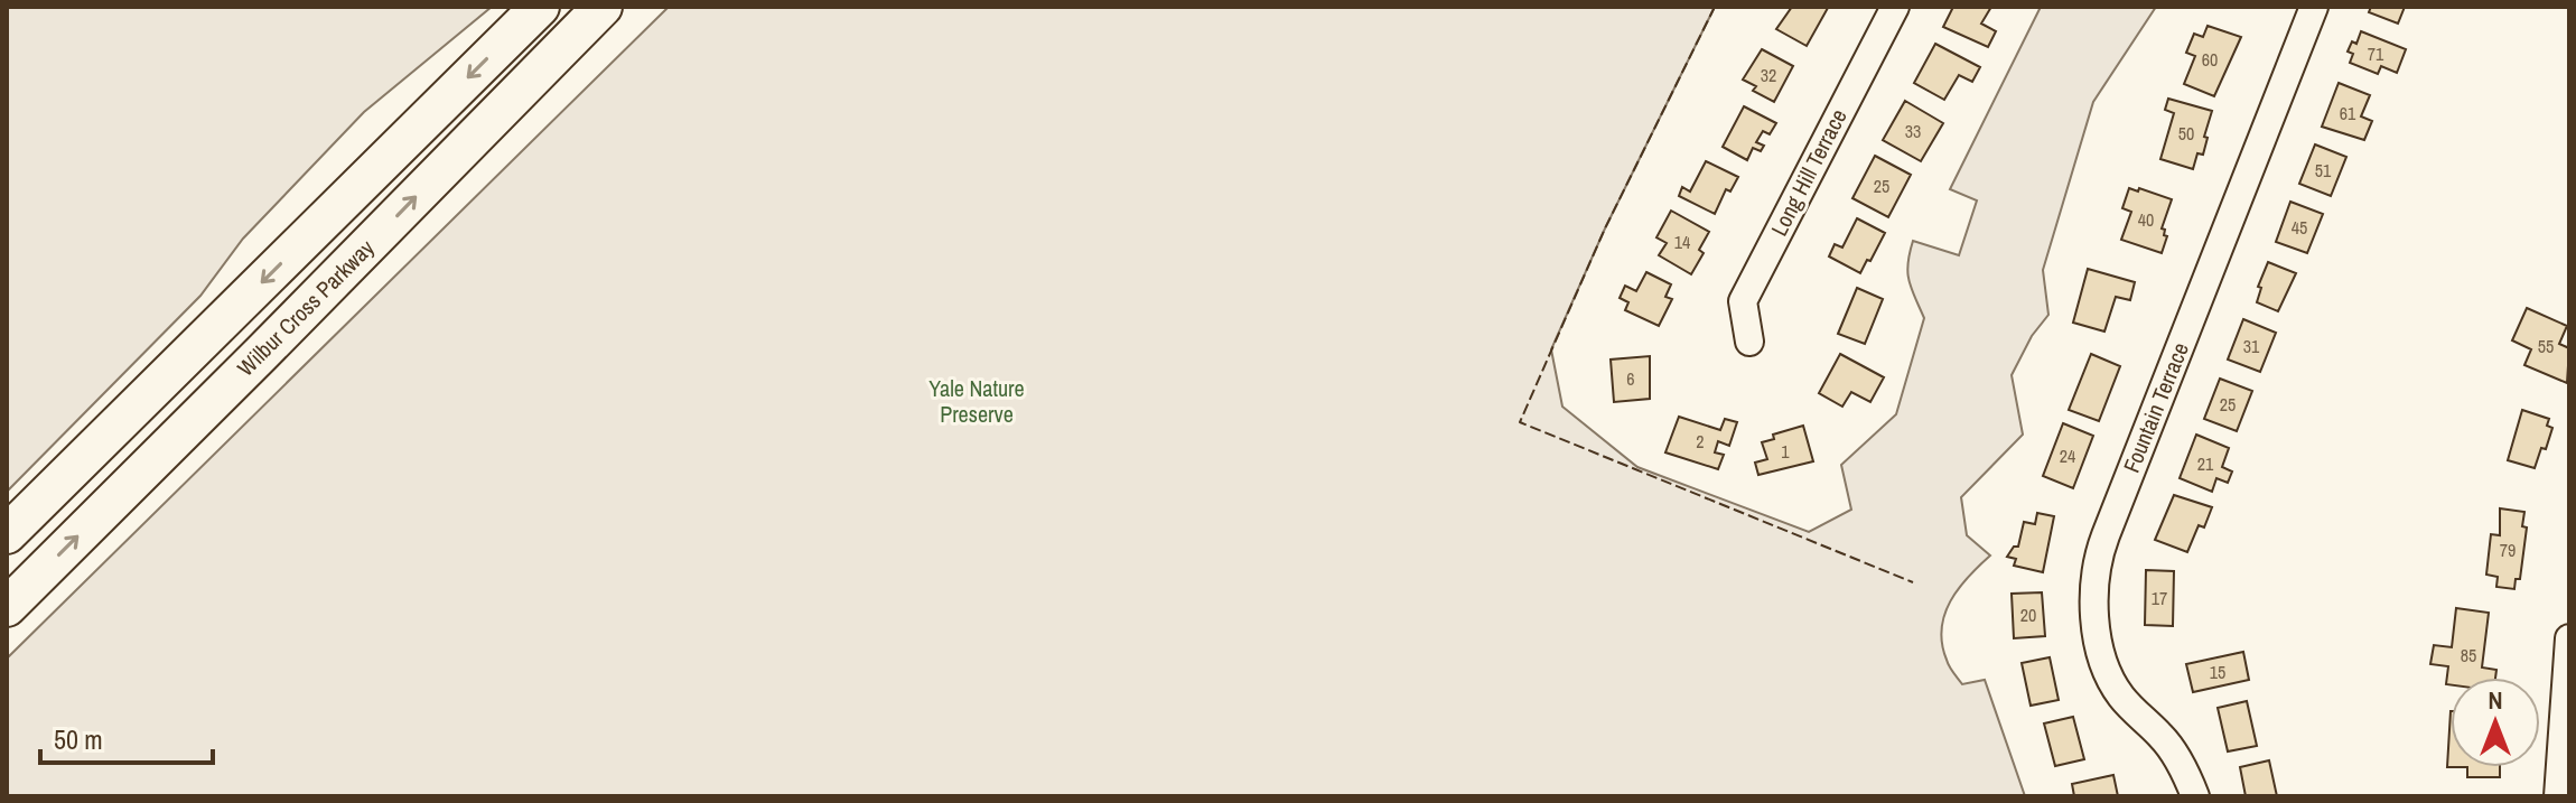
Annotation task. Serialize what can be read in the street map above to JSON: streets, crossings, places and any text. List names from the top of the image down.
{
  "streets": {
    "highway": ["Wilbur Cross Parkway"],
    "street": ["Long Hill Terrace", "Fountain Terrace"]
  },
  "parks": ["Yale Nature Preserve"],
  "house_numbers": [
    "71",
    "60",
    "32",
    "61",
    "33",
    "50",
    "51",
    "25",
    "40",
    "45",
    "14",
    "31",
    "55",
    "6",
    "25",
    "2",
    "1",
    "24",
    "21",
    "79",
    "17",
    "20",
    "85",
    "15"
  ],
  "scale_bar": "50 m",
  "north": "top"
}
